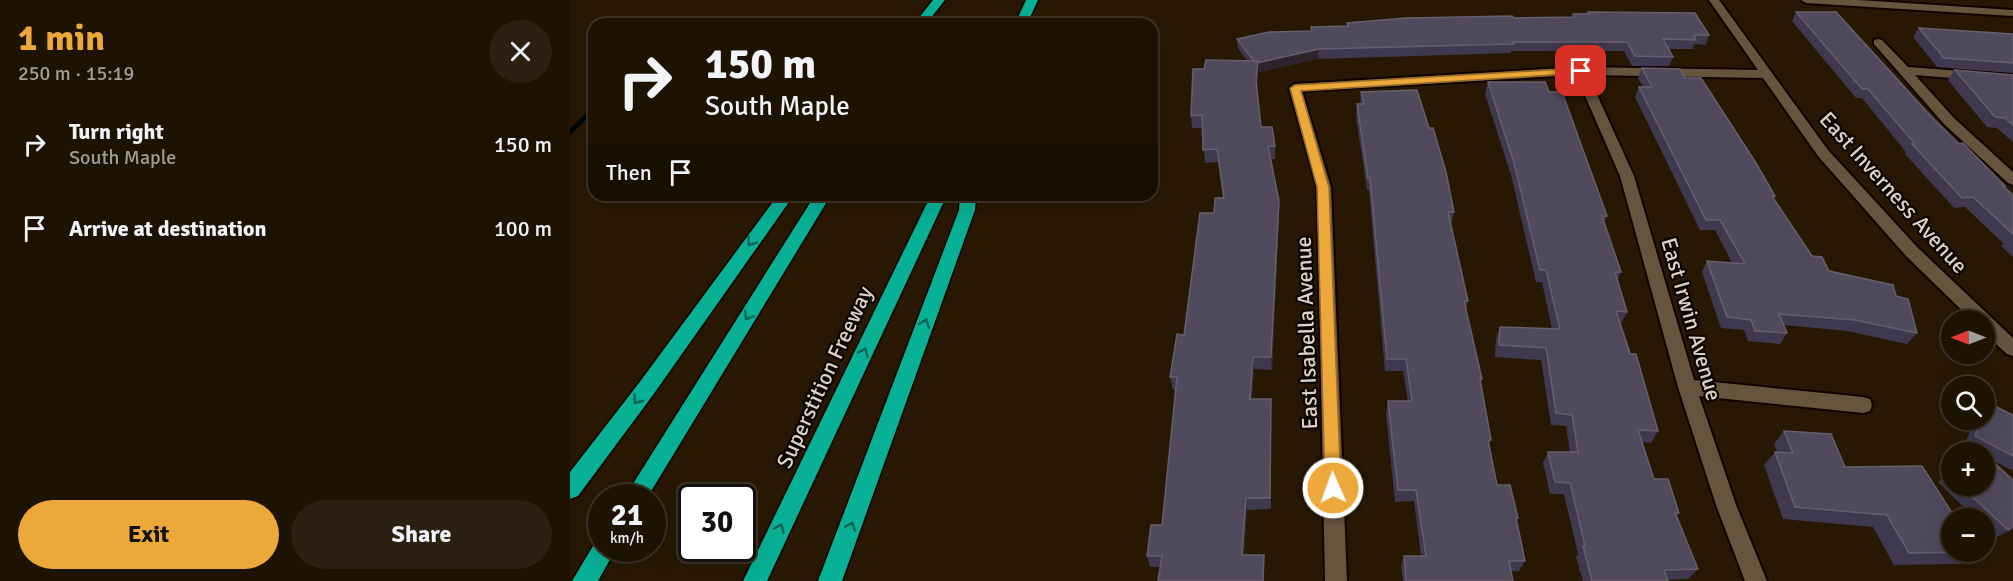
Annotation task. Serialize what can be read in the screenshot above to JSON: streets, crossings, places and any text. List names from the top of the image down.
{
  "streets": {
    "highway": ["Superstition Freeway"],
    "street": ["East Inverness Avenue", "East Irwin Avenue", "East Isabella Avenue"]
  },
  "crossings": [
    ["East Irwin Avenue", "East Isabella Avenue"]
  ],
  "north": "left",
  "page": {
    "heading": ["1 min", "250 m · 15:19"],
    "turn": ["150 m", "South Maple"],
    "list": [
      {
        "name": "Turn right",
        "note": "South Maple",
        "value": "150 m"
      },
      {
        "name": "Arrive at destination",
        "value": "100 m"
      }
    ],
    "then": "Then",
    "map_buttons": ["+", "−"],
    "speed": "21 km/h",
    "limit": "30",
    "buttons": ["Exit", "Share"]
  }
}
